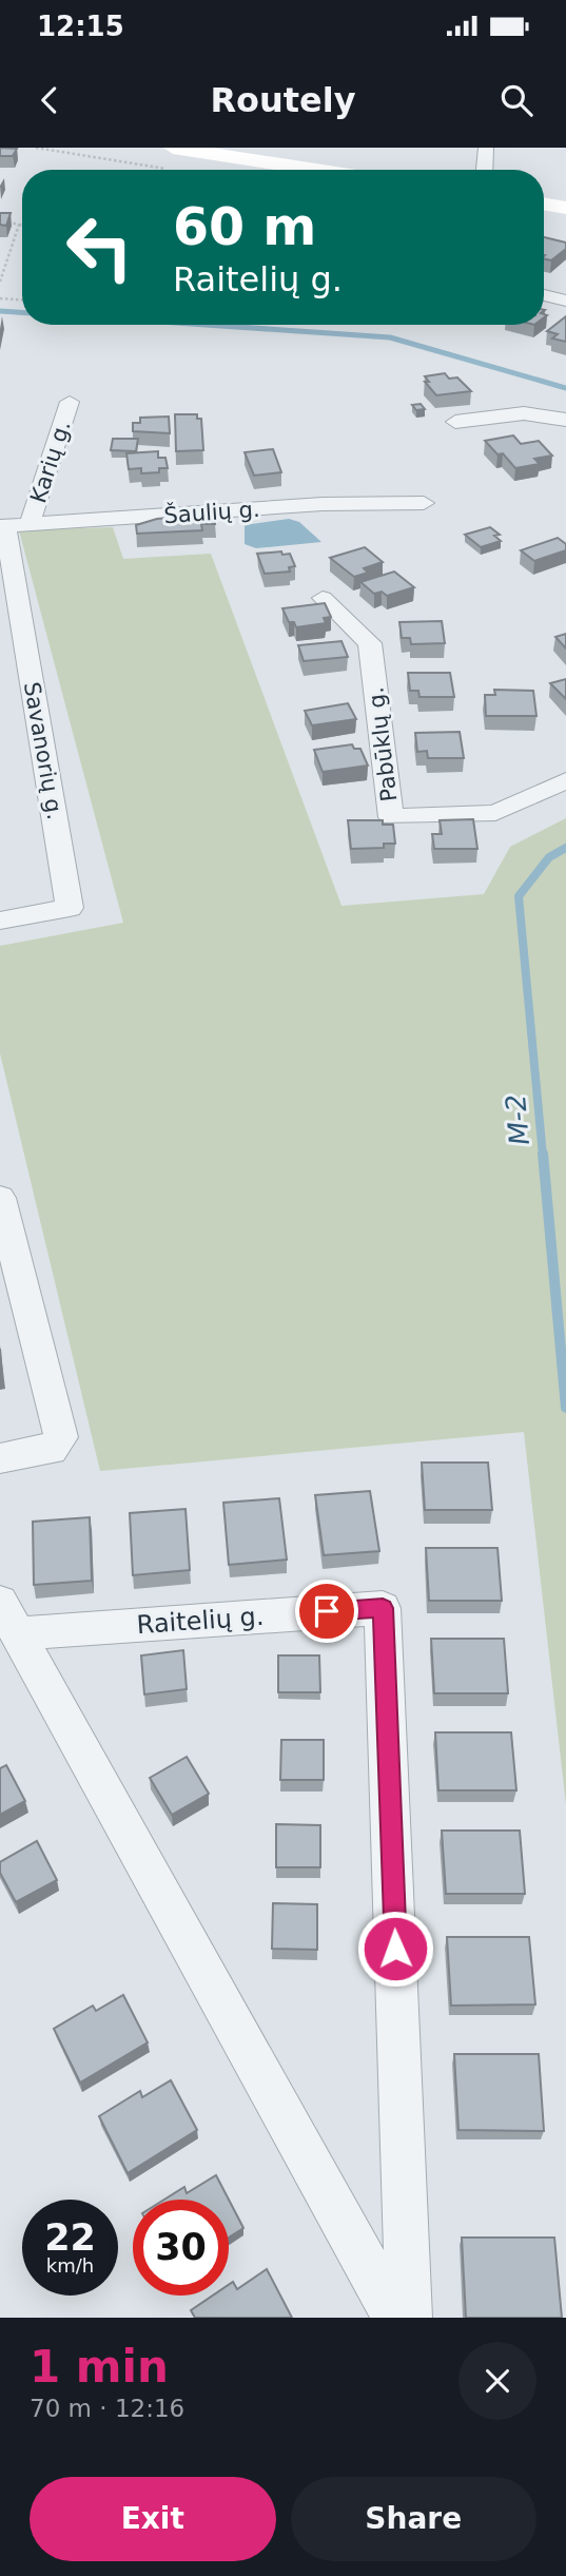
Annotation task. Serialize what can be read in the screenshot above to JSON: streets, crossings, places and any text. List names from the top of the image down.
{
  "streets": {
    "street": [
      "Karių g.",
      "Šaulių g.",
      "Pabūklų g.",
      "Savanorių g.",
      "Raitelių g."
    ]
  },
  "crossings": [
    ["Karių g.", "Šaulių g."],
    ["Šaulių g.", "Savanorių g."]
  ],
  "water": ["M-2"],
  "page": {
    "status": "12:15",
    "header": "Routely",
    "turn": ["60 m", "Raitelių g."],
    "speed": "22 km/h",
    "limit": "30",
    "heading": ["1 min", "70 m · 12:16"],
    "buttons": ["Exit", "Share"]
  }
}
